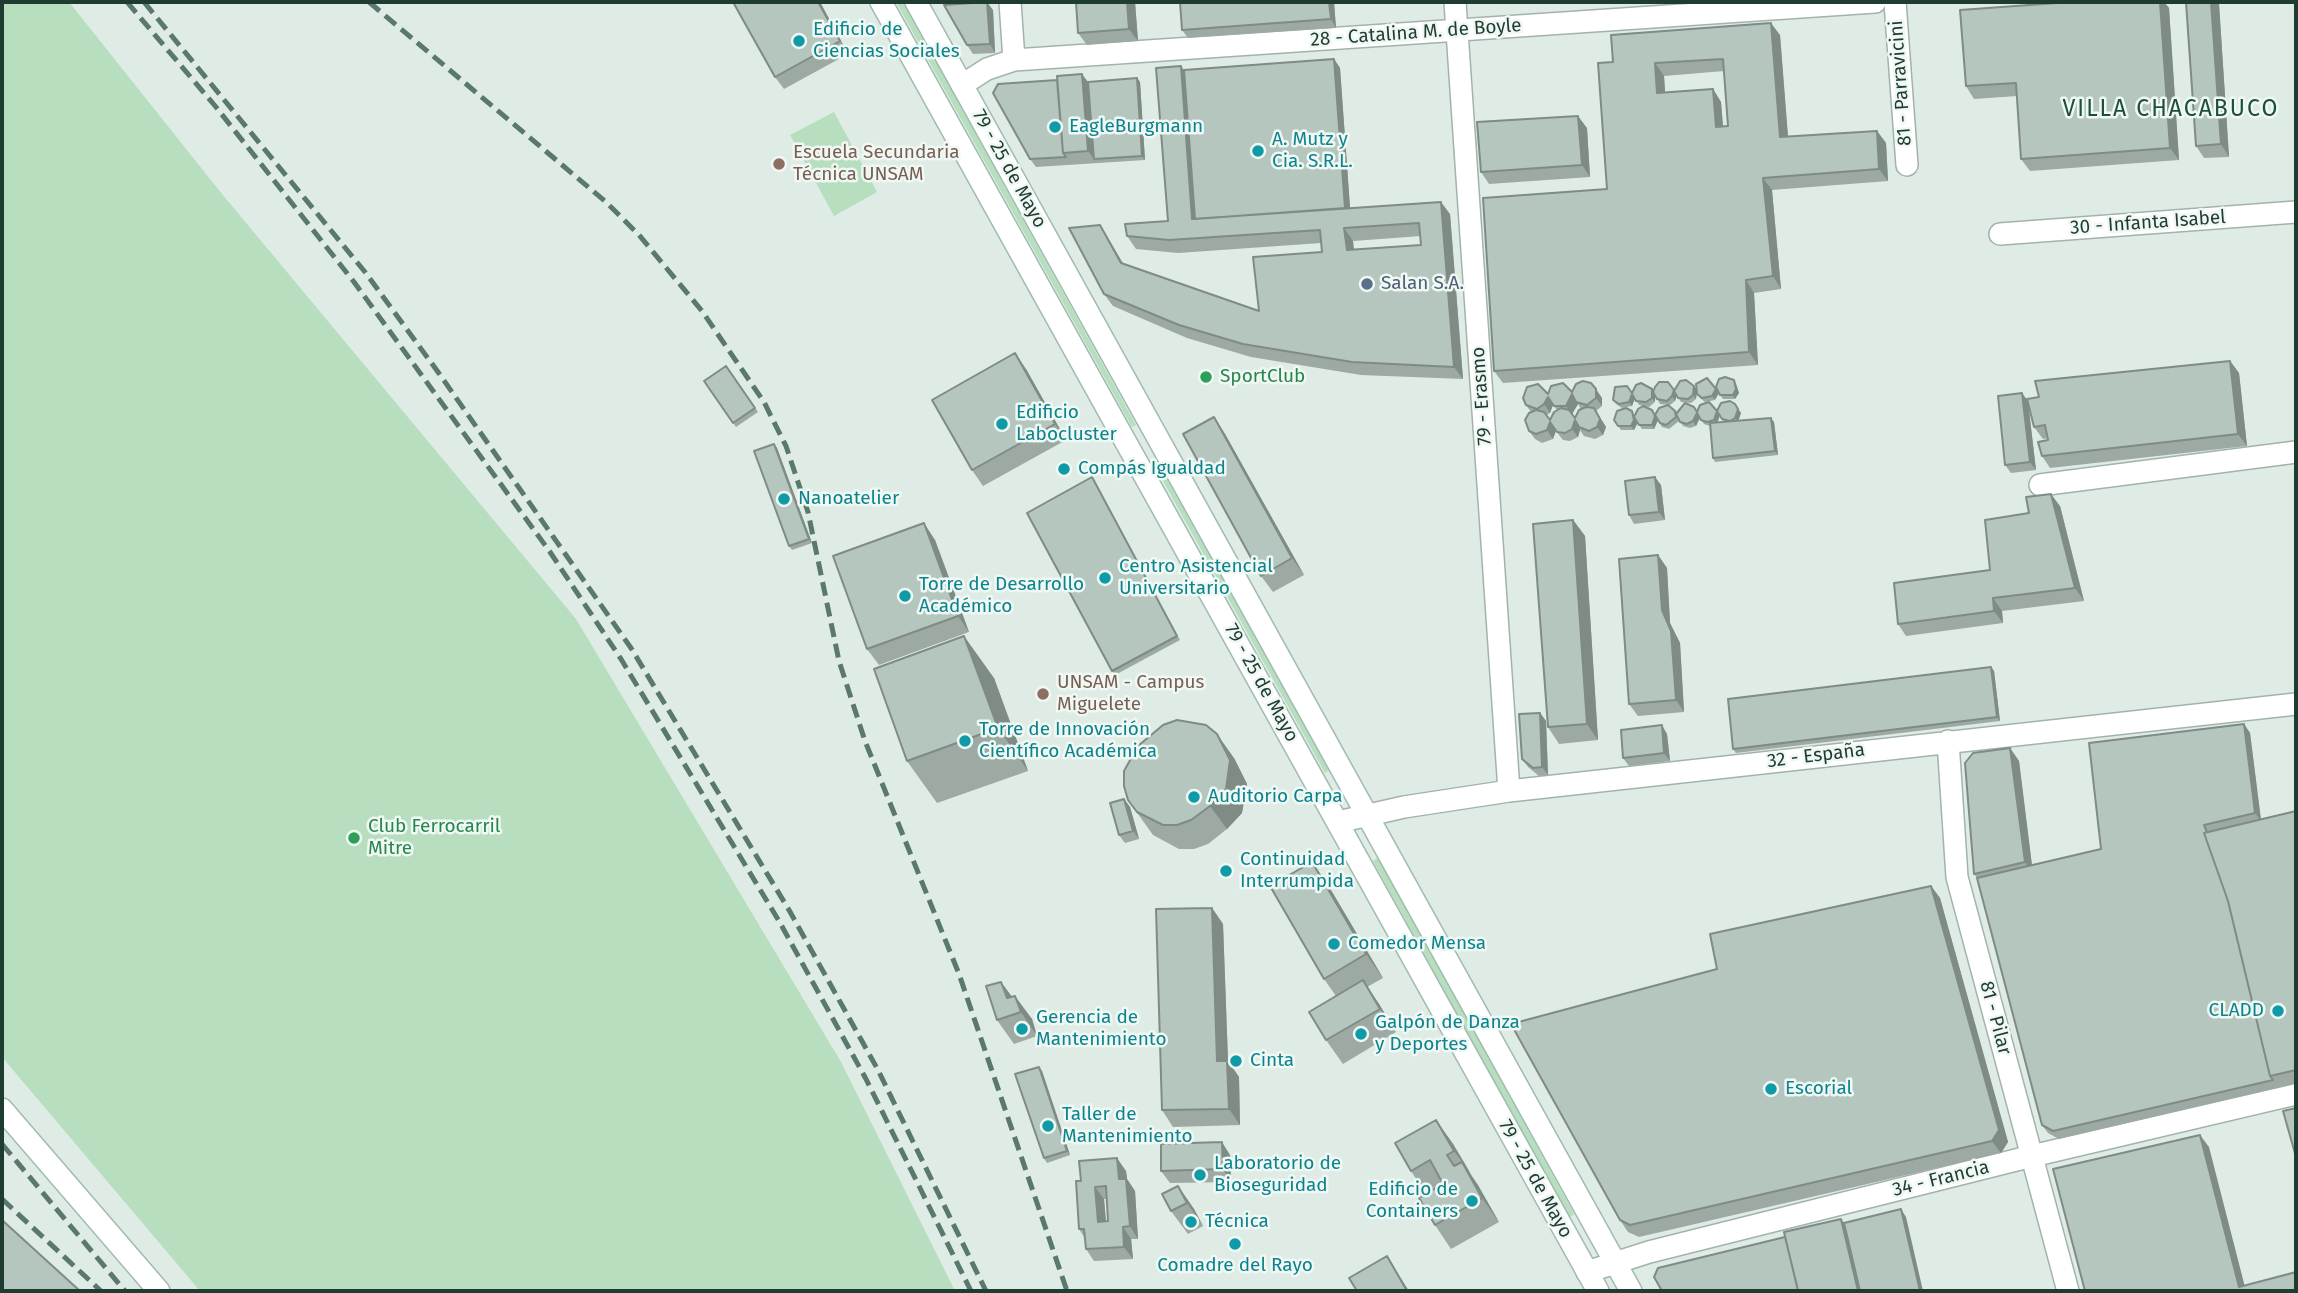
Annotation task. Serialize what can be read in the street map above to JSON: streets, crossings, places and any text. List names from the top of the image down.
{
  "streets": {
    "street": [
      "28 - Catalina M. de Boyle",
      "81 - Parravicini",
      "79 - 25 de Mayo",
      "30 - Infanta Isabel",
      "79 - Erasmo",
      "32 - España",
      "81 - Pilar",
      "34 - Francia"
    ]
  },
  "crossings": [
    ["28 - Catalina M. de Boyle", "79 - 25 de Mayo"],
    ["28 - Catalina M. de Boyle", "79 - Erasmo"],
    ["79 - 25 de Mayo", "32 - España"],
    ["79 - 25 de Mayo", "34 - Francia"],
    ["79 - Erasmo", "32 - España"],
    ["32 - España", "81 - Pilar"],
    ["81 - Pilar", "34 - Francia"]
  ],
  "districts": ["VILLA CHACABUCO"],
  "places": [
    "Edificio de Ciencias Sociales",
    "EagleBurgmann",
    "A. Mutz y Cia. S.R.L.",
    "Escuela Secundaria Técnica UNSAM",
    "Salan S.A.",
    "SportClub",
    "Edificio Labocluster",
    "Compás Igualdad",
    "Nanoatelier",
    "Centro Asistencial Universitario",
    "Torre de Desarrollo Académico",
    "UNSAM - Campus Miguelete",
    "Torre de Innovación Científico Académica",
    "Auditorio Carpa",
    "Club Ferrocarril Mitre",
    "Continuidad Interrumpida",
    "Comedor Mensa",
    "CLADD",
    "Gerencia de Mantenimiento",
    "Galpón de Danza y Deportes",
    "Cinta",
    "Escorial",
    "Taller de Mantenimiento",
    "Laboratorio de Bioseguridad",
    "Edificio de Containers",
    "Técnica",
    "Comadre del Rayo"
  ]
}
